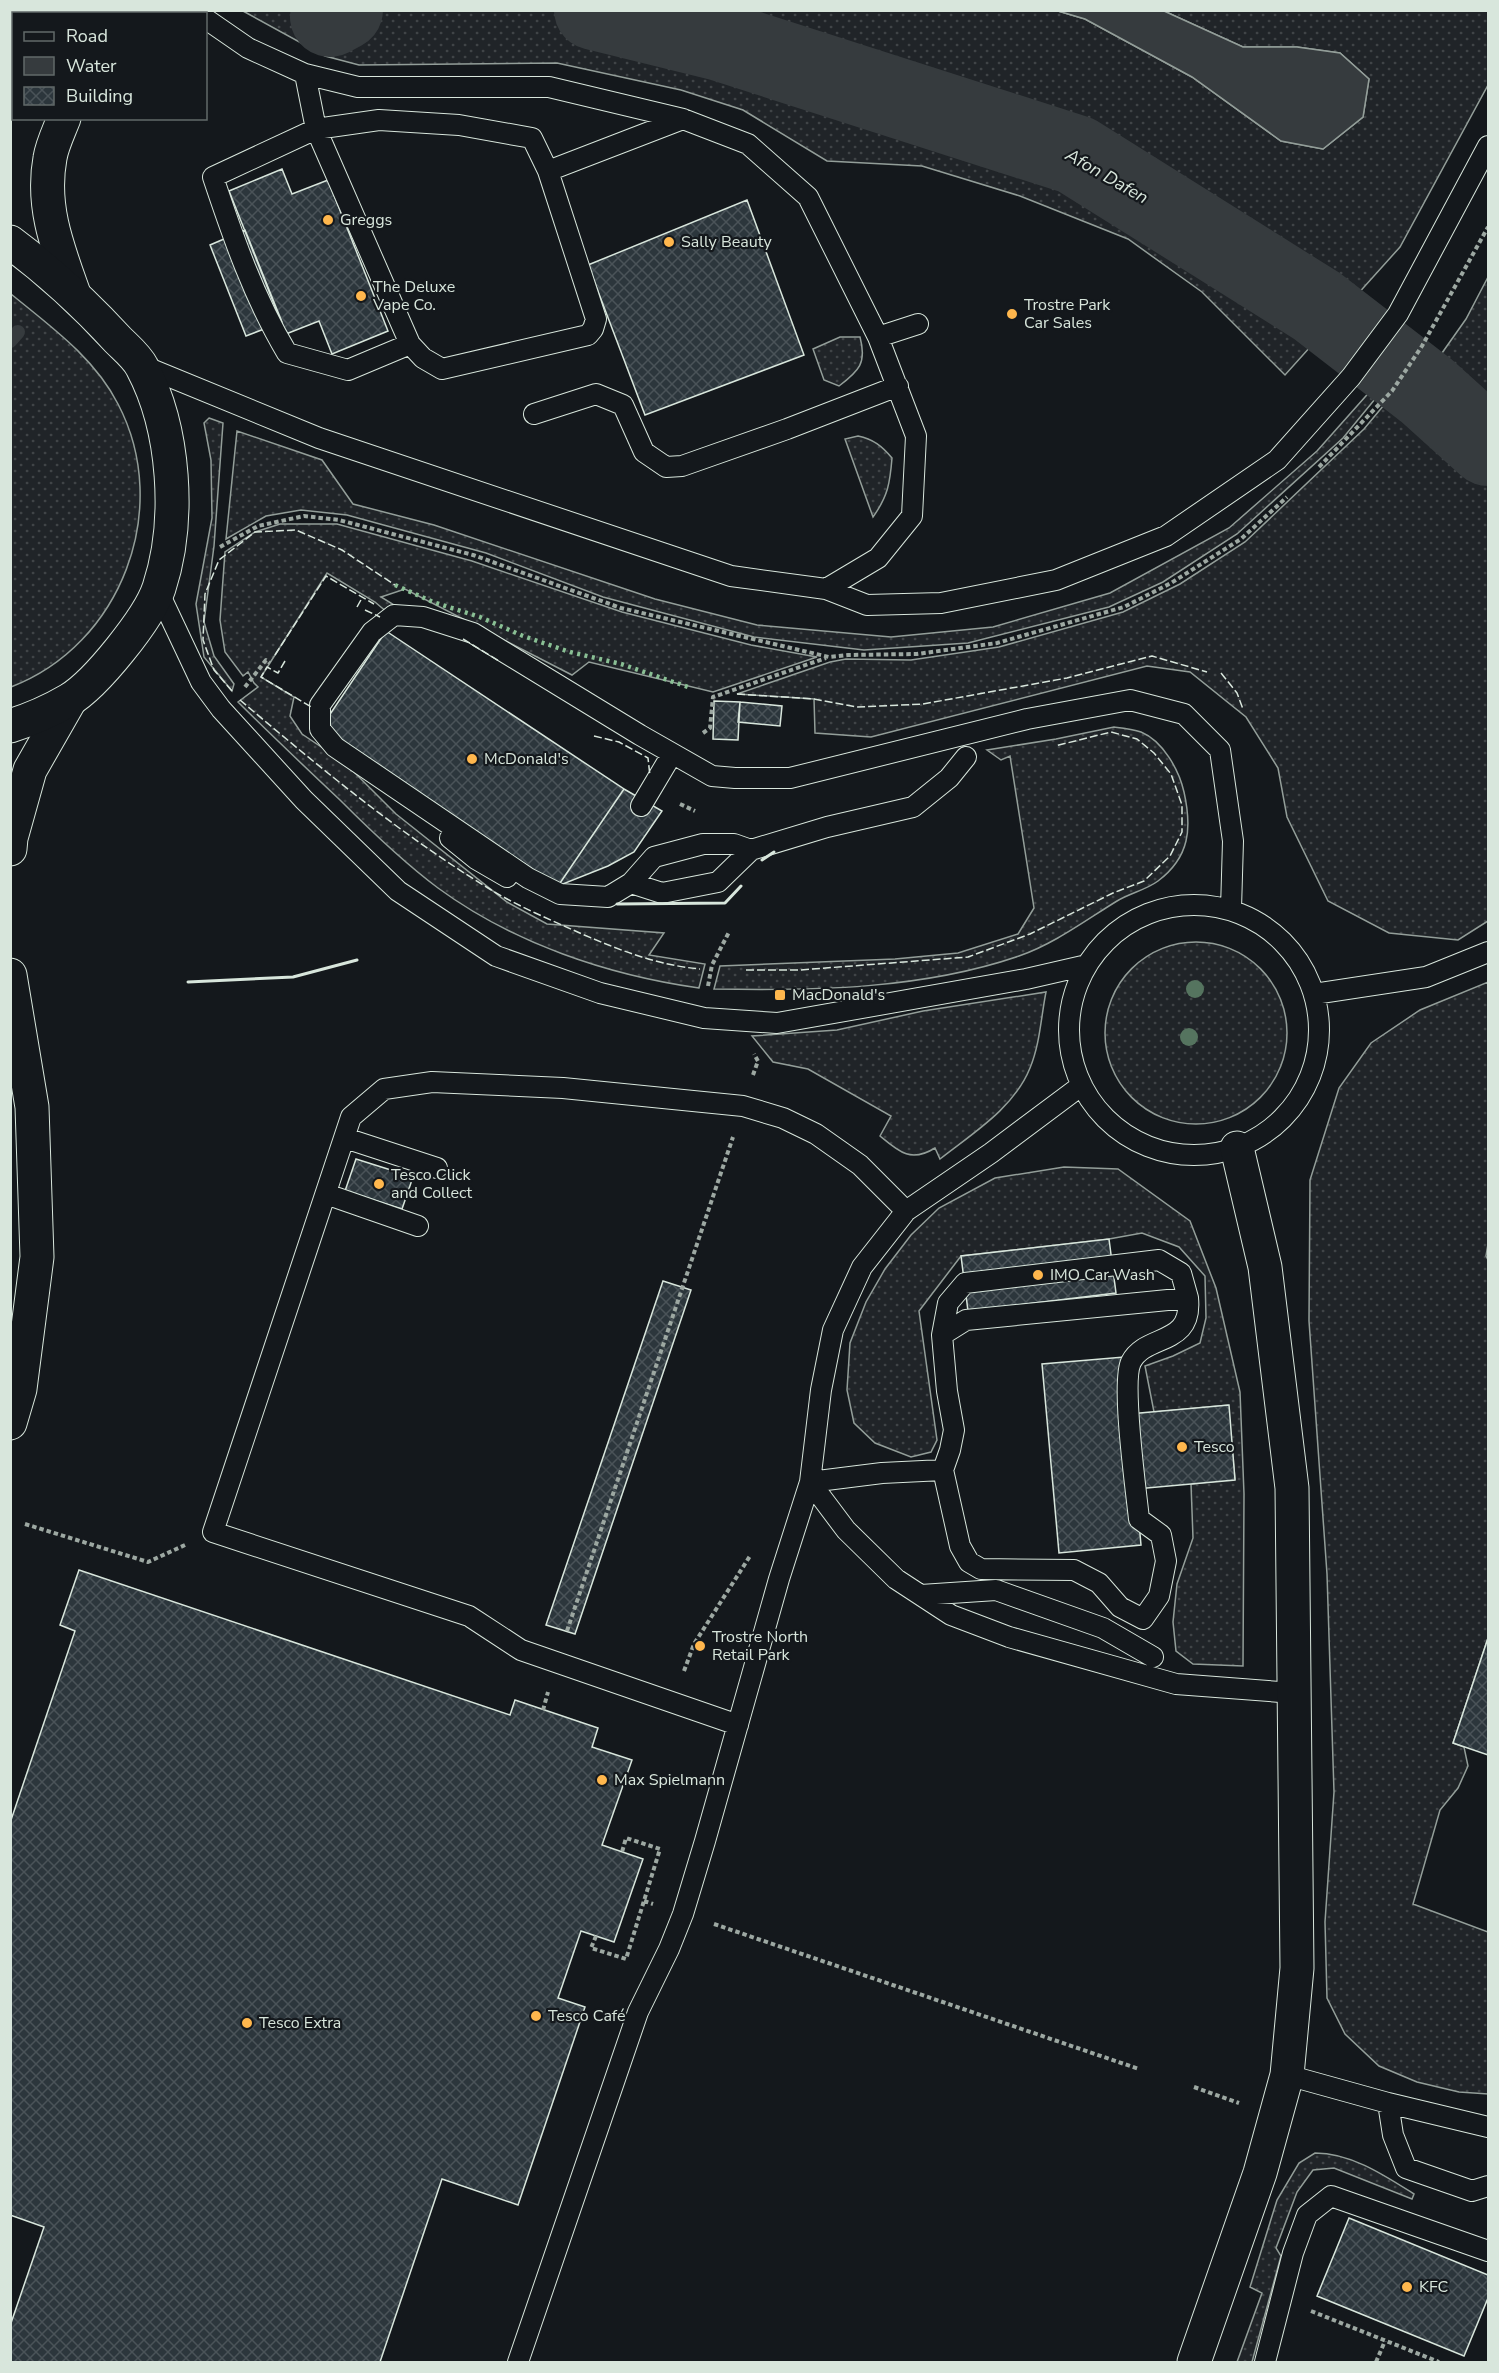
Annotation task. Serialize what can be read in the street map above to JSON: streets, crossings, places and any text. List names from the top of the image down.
{
  "water": ["Afon Dafen"],
  "places": {
    "other": [
      "Greggs",
      "Sally Beauty",
      "The Deluxe Vape Co.",
      "Trostre Park Car Sales",
      "McDonald's",
      "Tesco Click and Collect",
      "IMO Car Wash",
      "Tesco",
      "Trostre North Retail Park",
      "Max Spielmann",
      "Tesco Café",
      "Tesco Extra",
      "KFC"
    ],
    "transit": ["MacDonald's"]
  },
  "legend": ["Road", "Water", "Building"]
}
